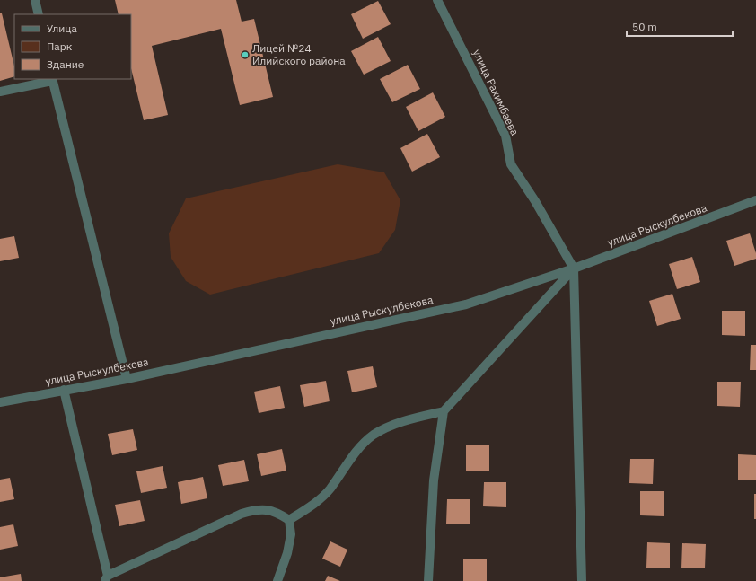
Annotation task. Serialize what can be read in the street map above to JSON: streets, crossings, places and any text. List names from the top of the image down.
{
  "streets": {
    "street": ["улица Рахимбаева", "улица Рыскулбекова"]
  },
  "crossings": [
    ["улица Рахимбаева", "улица Рыскулбекова"]
  ],
  "places": ["Лицей №24 Илийского района"],
  "legend": ["Улица", "Парк", "Здание"],
  "scale_bar": "50 m"
}
